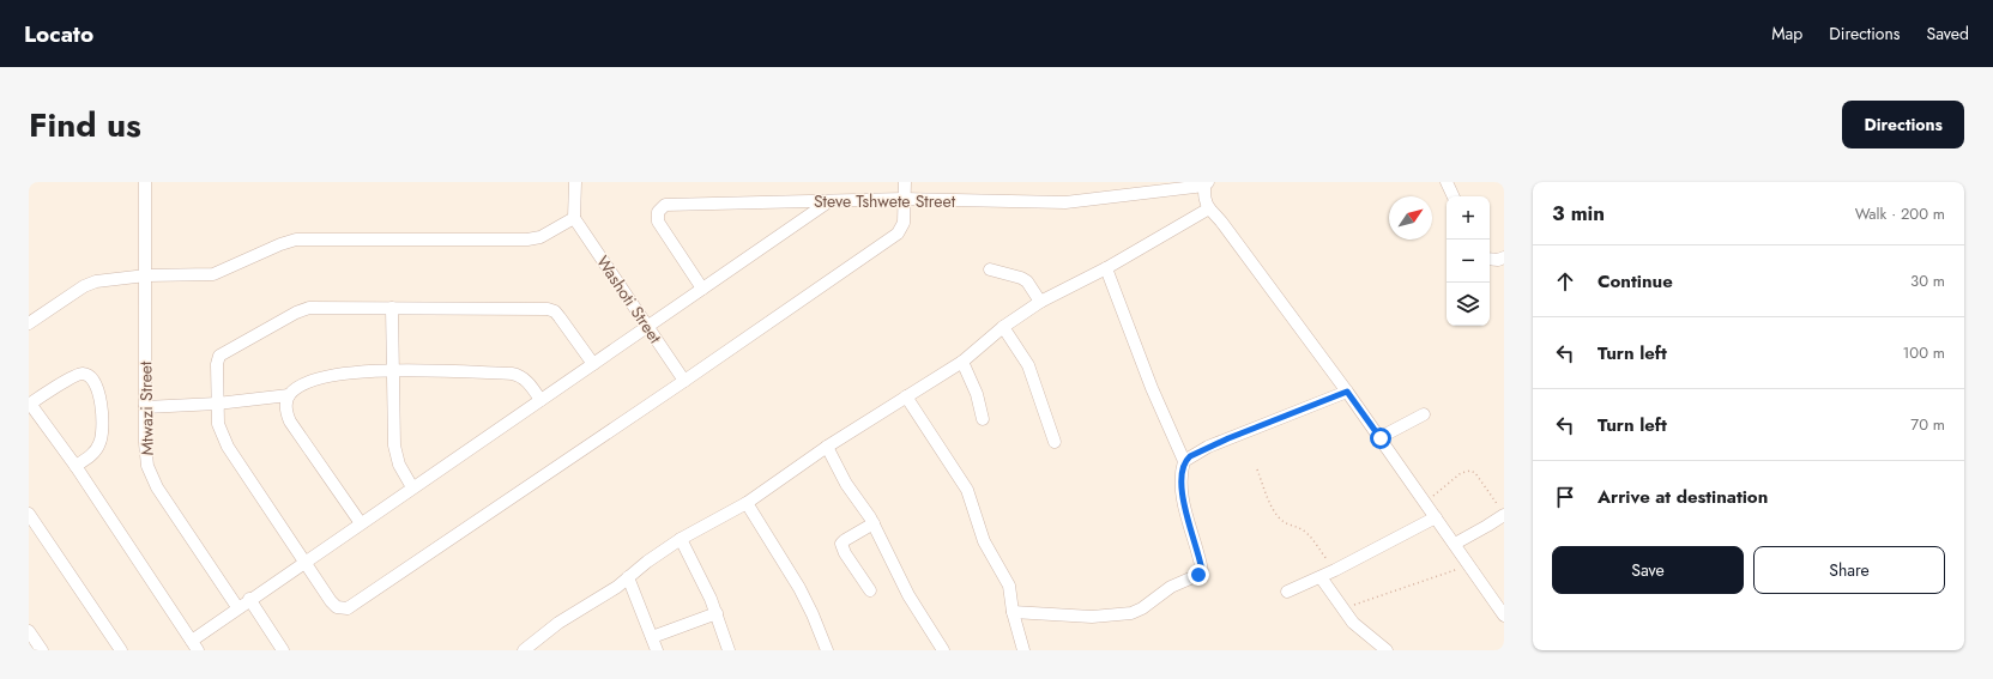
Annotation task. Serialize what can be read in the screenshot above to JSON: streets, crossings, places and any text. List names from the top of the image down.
{
  "streets": {
    "street": ["Steve Tshwete Street", "Washoti Street", "Mtwazi Street"]
  },
  "north": "top right",
  "page": {
    "header": "Locato",
    "nav": ["Map", "Directions", "Saved"],
    "title": "Find us",
    "buttons": [
      "Directions",
      ["Save", "Share"]
    ],
    "heading": ["3 min", "Walk · 200 m"],
    "map_buttons": ["+", "−"],
    "list": [
      ["Continue", "30 m"],
      ["Turn left", "100 m"],
      ["Turn left", "70 m"],
      "Arrive at destination"
    ]
  }
}
